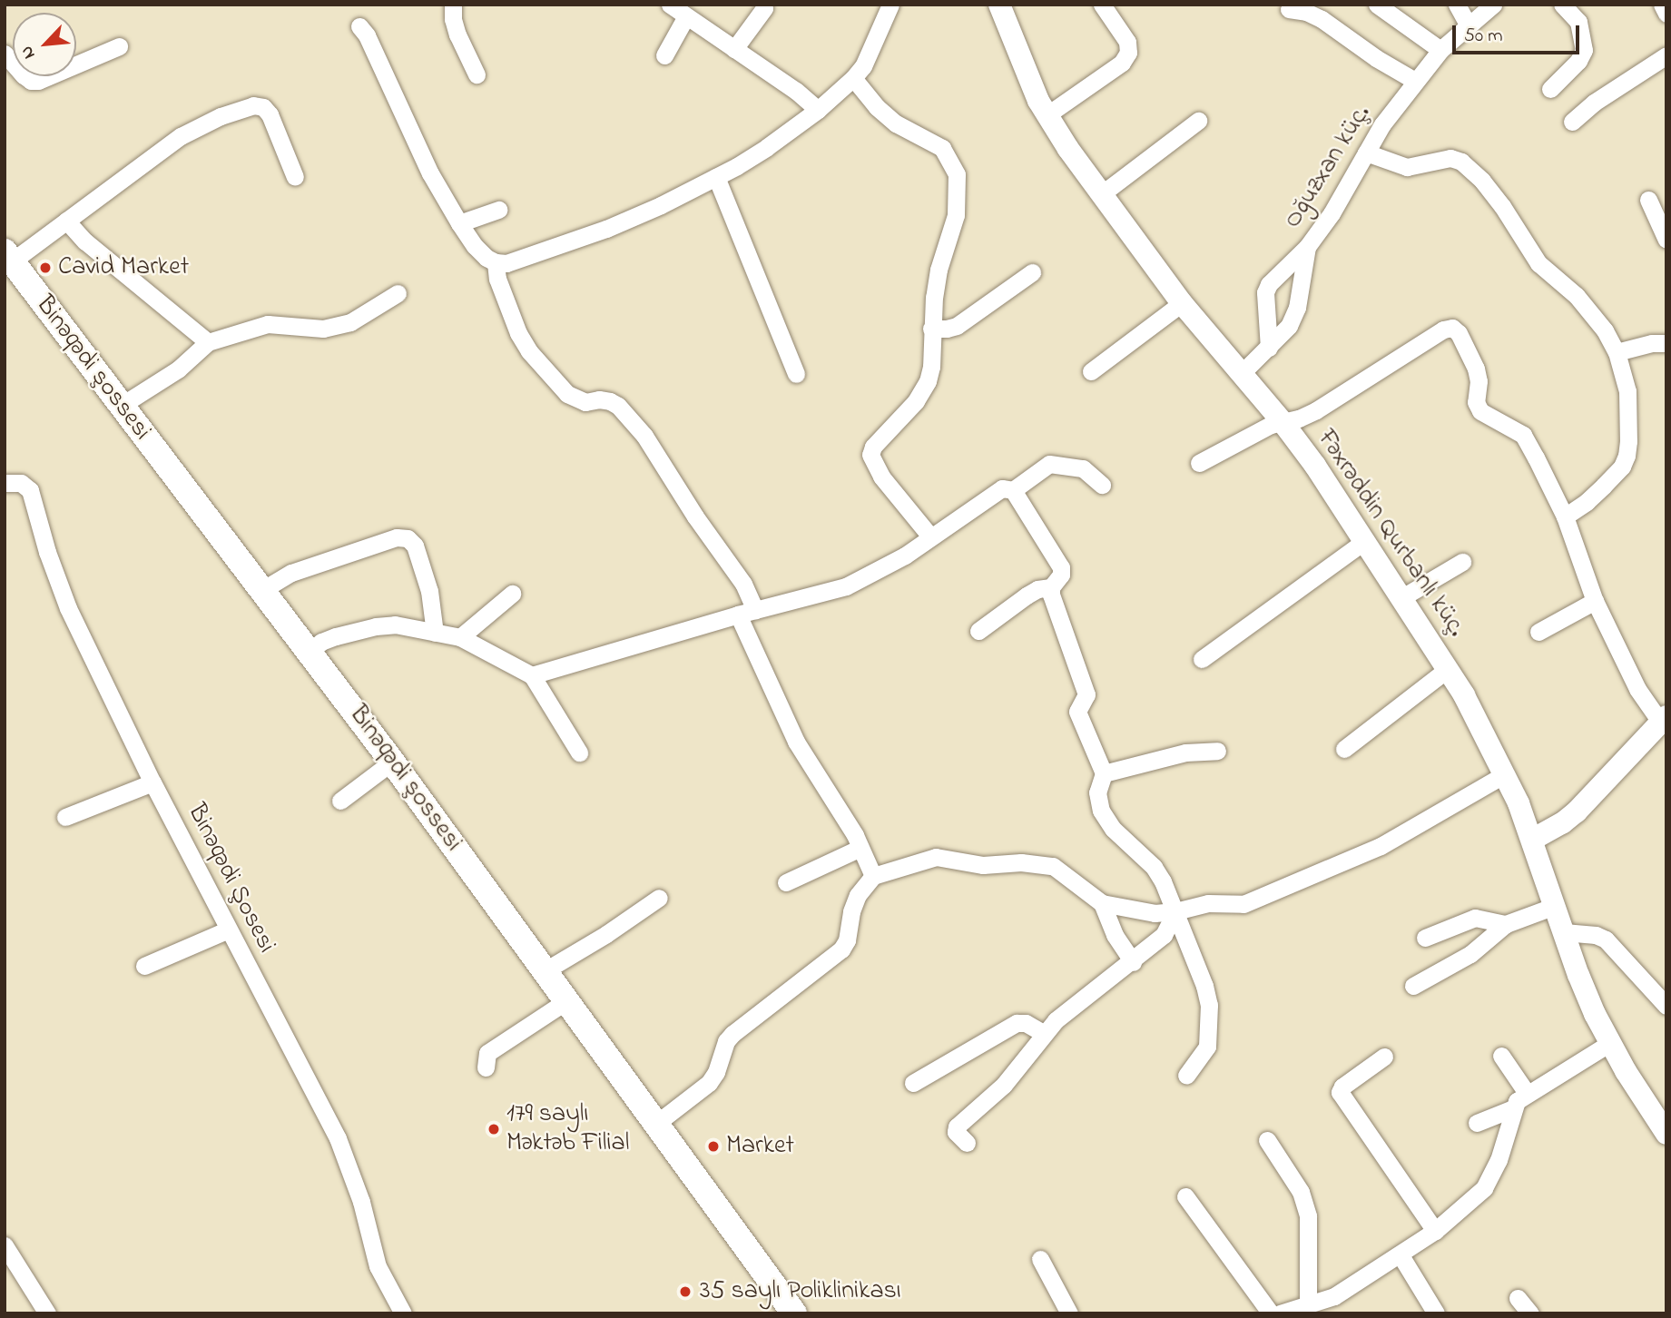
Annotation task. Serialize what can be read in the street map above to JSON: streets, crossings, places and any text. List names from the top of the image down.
{
  "streets": {
    "main road": ["Binəqədi şossesi"],
    "street": ["Oğuzxan küç.", "Fəxrəddin Qurbanlı küç.", "Binəqədi Şosesi"]
  },
  "crossings": [
    ["Oğuzxan küç.", "Fəxrəddin Qurbanlı küç."]
  ],
  "places": [
    "Cavid Market",
    "179 saylı Məktəb Filial",
    "Market",
    "35 saylı Poliklinikası"
  ],
  "scale_bar": "50 m",
  "north": "bottom left"
}
